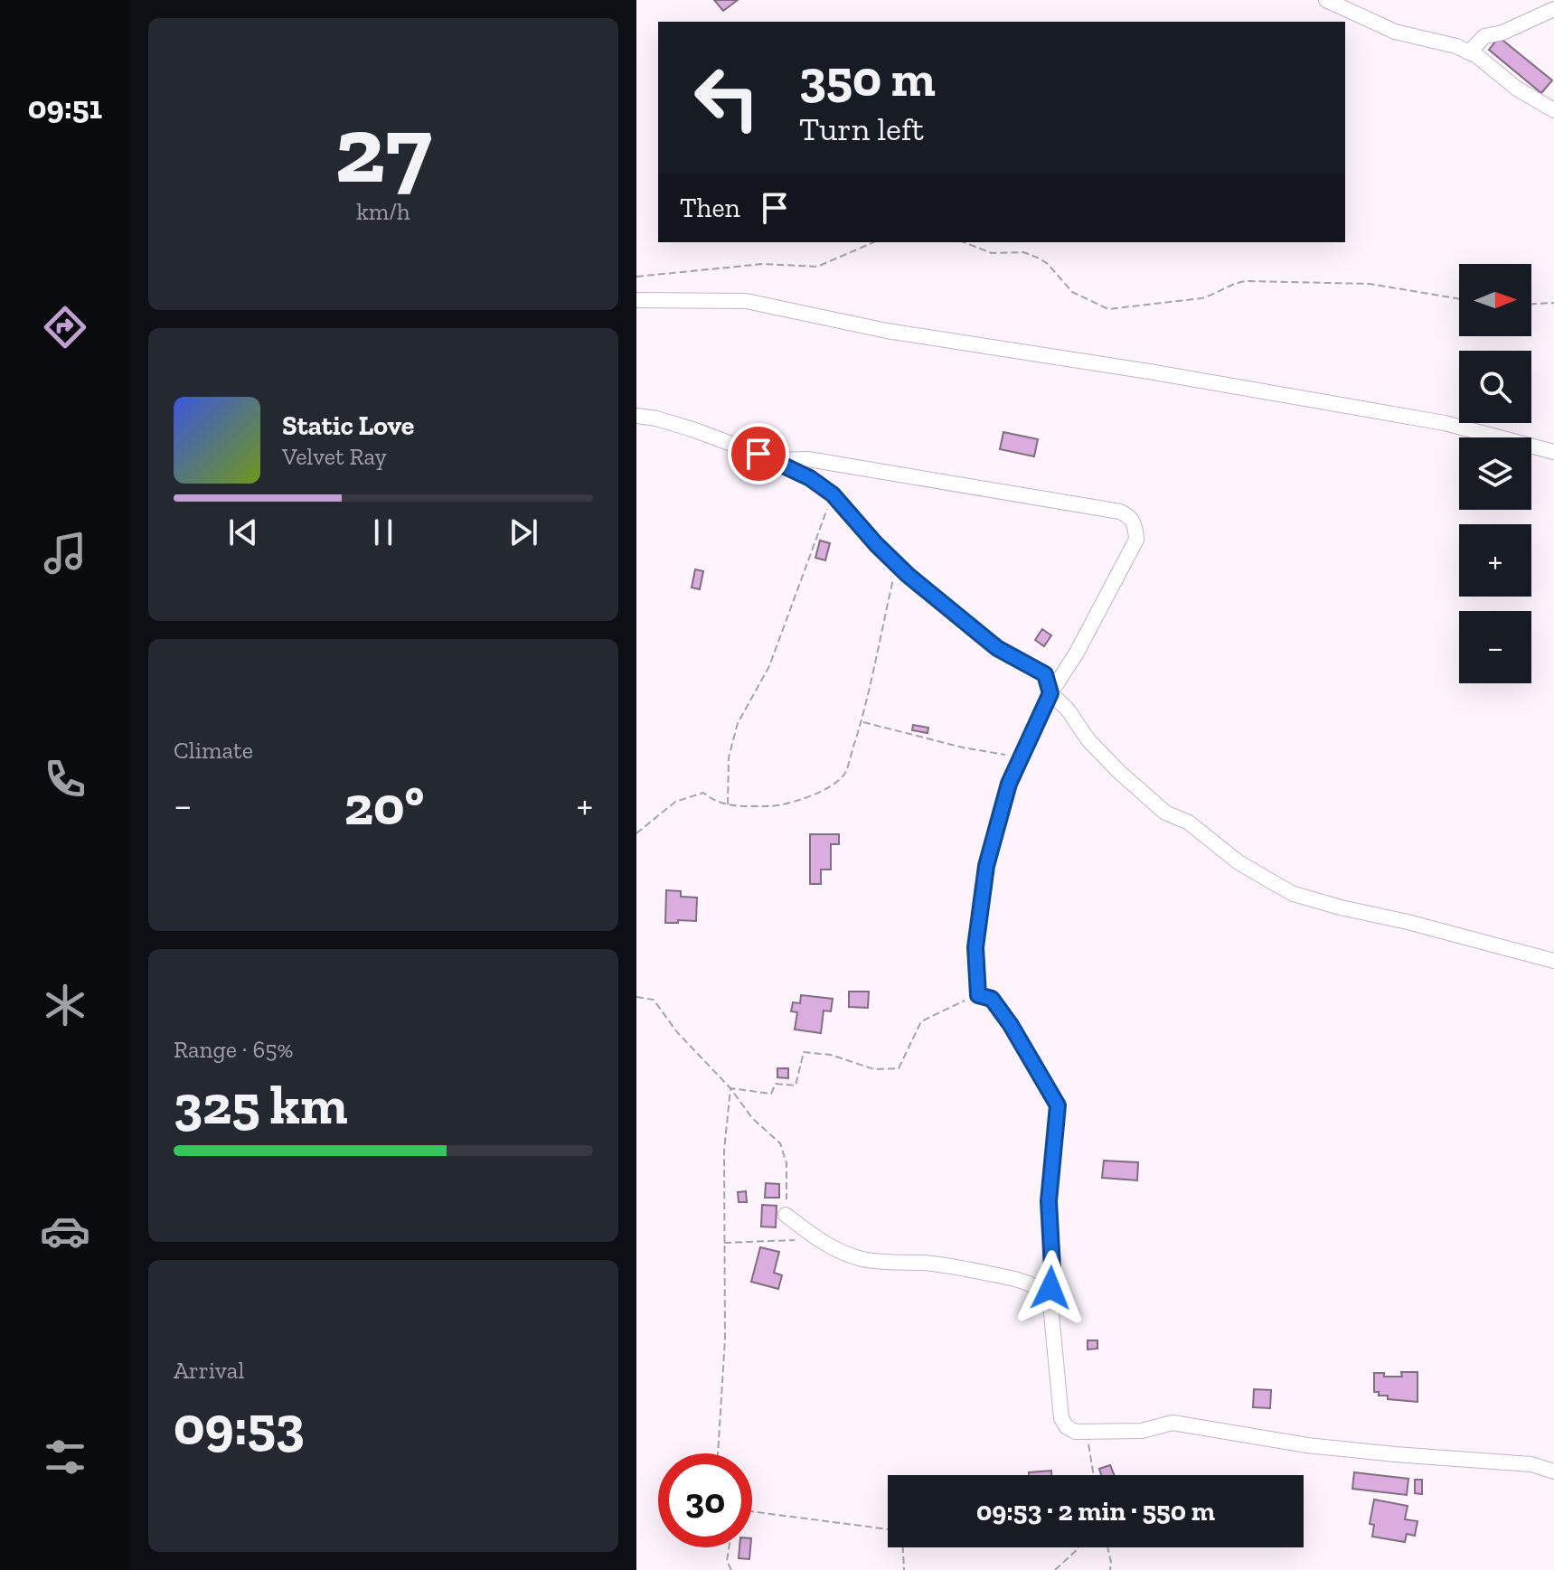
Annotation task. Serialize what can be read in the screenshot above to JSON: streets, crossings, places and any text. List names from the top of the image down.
{
  "north": "right",
  "page": {
    "tabs": "09:51",
    "tile": [
      ["27", "km/h"],
      "Climate",
      ["Range · 65%", "325 km"],
      ["Arrival", "09:53"]
    ],
    "turn": ["350 m", "Turn left"],
    "then": "Then",
    "map_buttons": ["+", "−"],
    "song": ["Static Love", "Velvet Ray"],
    "heat": ["−", "20°", "+"],
    "limit": "30",
    "trip": "09:53 · 2 min · 550 m"
  }
}
